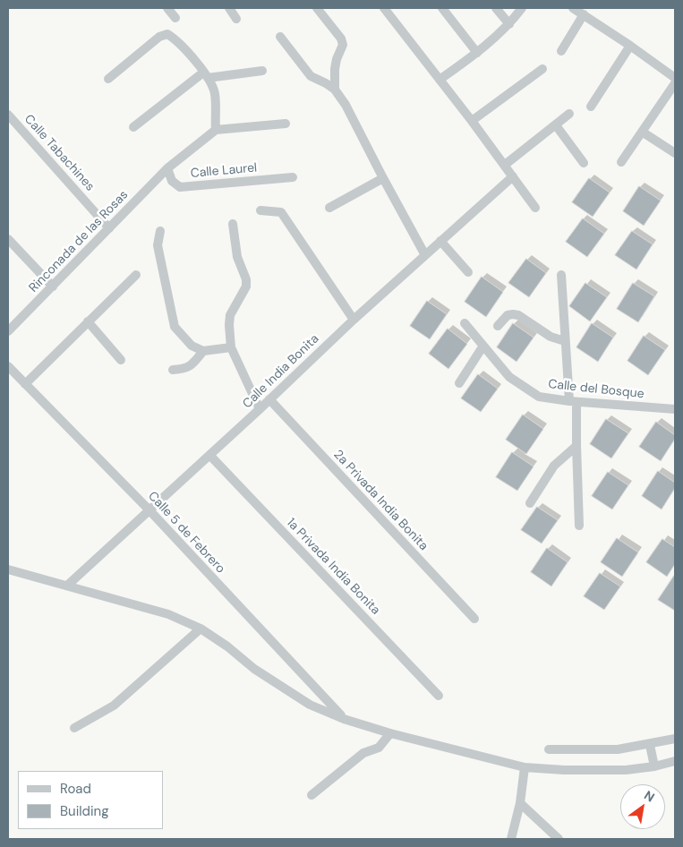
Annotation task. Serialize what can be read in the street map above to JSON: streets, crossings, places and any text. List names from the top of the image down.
{
  "streets": {
    "street": [
      "Calle Tabachines",
      "Calle Laurel",
      "Rinconada de las Rosas",
      "Calle India Bonita",
      "Calle del Bosque",
      "2a Privada India Bonita",
      "Calle 5 de Febrero",
      "1a Privada India Bonita"
    ]
  },
  "crossings": [
    ["Calle Tabachines", "Rinconada de las Rosas"],
    ["Calle Laurel", "Rinconada de las Rosas"],
    ["Calle India Bonita", "2a Privada India Bonita"],
    ["Calle India Bonita", "Calle 5 de Febrero"],
    ["Calle India Bonita", "1a Privada India Bonita"]
  ],
  "legend": ["Road", "Building"],
  "north": "top right"
}
